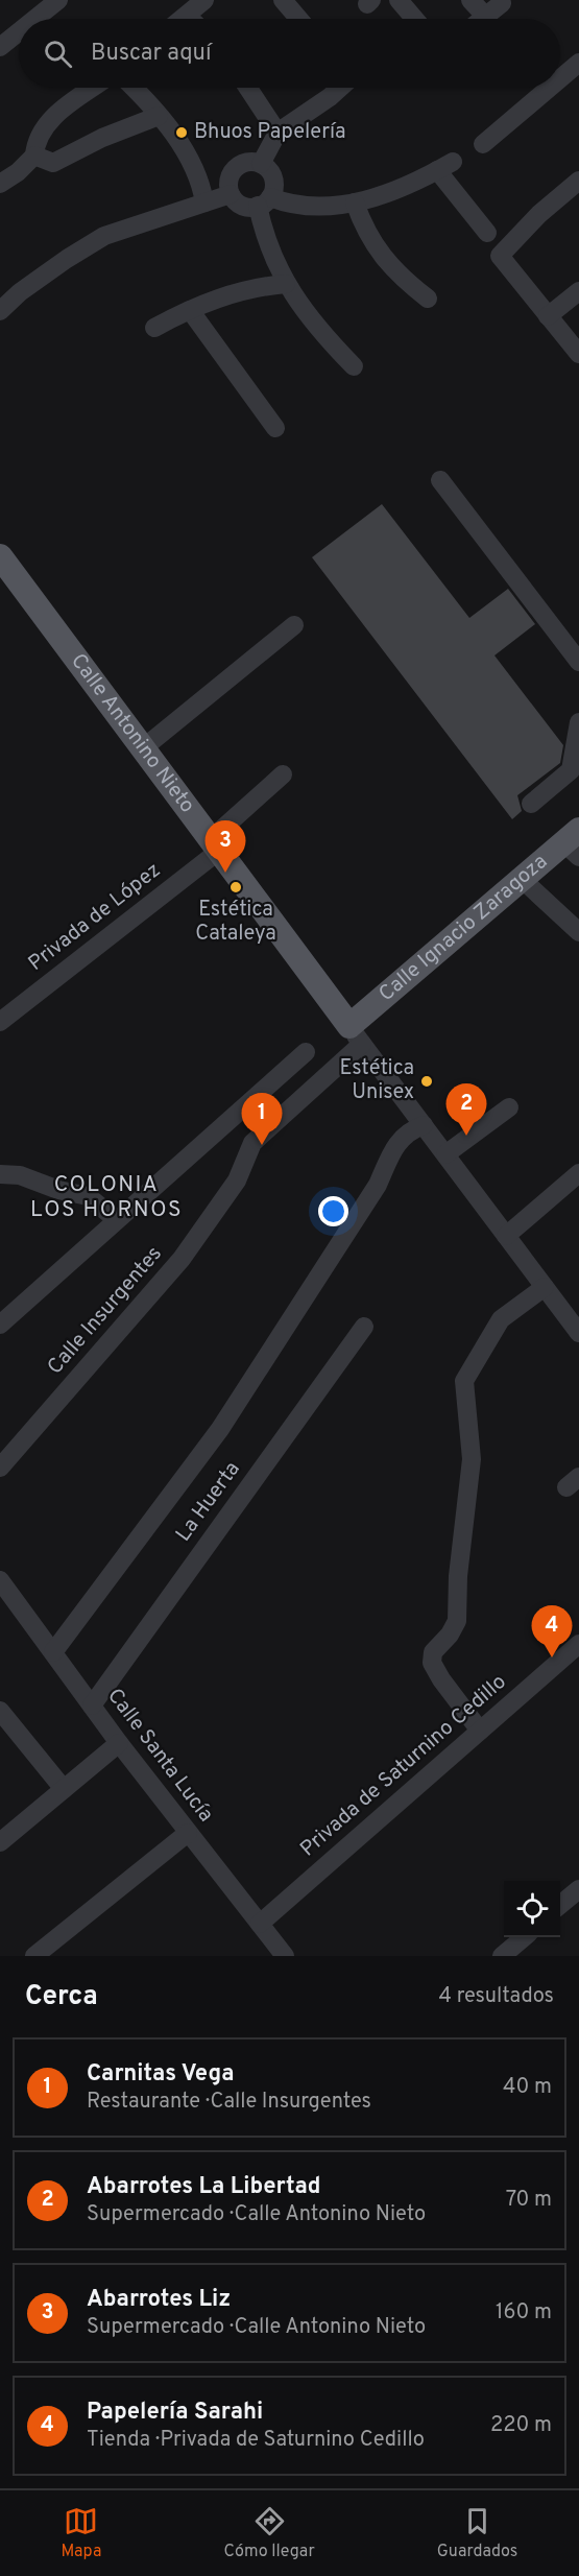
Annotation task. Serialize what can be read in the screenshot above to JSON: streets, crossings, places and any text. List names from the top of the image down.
{
  "streets": {
    "main road": ["Calle Antonino Nieto", "Calle Ignacio Zaragoza"],
    "street": [
      "Privada de López",
      "Calle Insurgentes",
      "La Huerta",
      "Calle Santa Lucía",
      "Privada de Saturnino Cedillo"
    ]
  },
  "crossings": [
    ["Calle Antonino Nieto", "Privada de López"],
    ["Calle Antonino Nieto", "Calle Ignacio Zaragoza"],
    ["Calle Antonino Nieto", "Calle Insurgentes"],
    ["Calle Ignacio Zaragoza", "Calle Insurgentes"],
    ["La Huerta", "Calle Santa Lucía"],
    ["Calle Santa Lucía", "Privada de Saturnino Cedillo"]
  ],
  "districts": ["COLONIA LOS HORNOS"],
  "places": ["Bhuos Papelería", "Estética Cataleya", "Estética Unisex"],
  "page": {
    "search": "Buscar aquí",
    "pins": [
      "3",
      "2",
      "1",
      "4"
    ],
    "heading": ["Cerca", "4 resultados"],
    "list": [
      {
        "mark": "1",
        "name": "Carnitas Vega",
        "note": "Restaurante · Calle Insurgentes",
        "value": "40 m"
      },
      {
        "mark": "2",
        "name": "Abarrotes La Libertad",
        "note": "Supermercado · Calle Antonino Nieto",
        "value": "70 m"
      },
      {
        "mark": "3",
        "name": "Abarrotes Liz",
        "note": "Supermercado · Calle Antonino Nieto",
        "value": "160 m"
      },
      {
        "mark": "4",
        "name": "Papelería Sarahi",
        "note": "Tienda · Privada de Saturnino Cedillo",
        "value": "220 m"
      }
    ],
    "nav": ["Mapa", "Cómo llegar", "Guardados"]
  }
}
